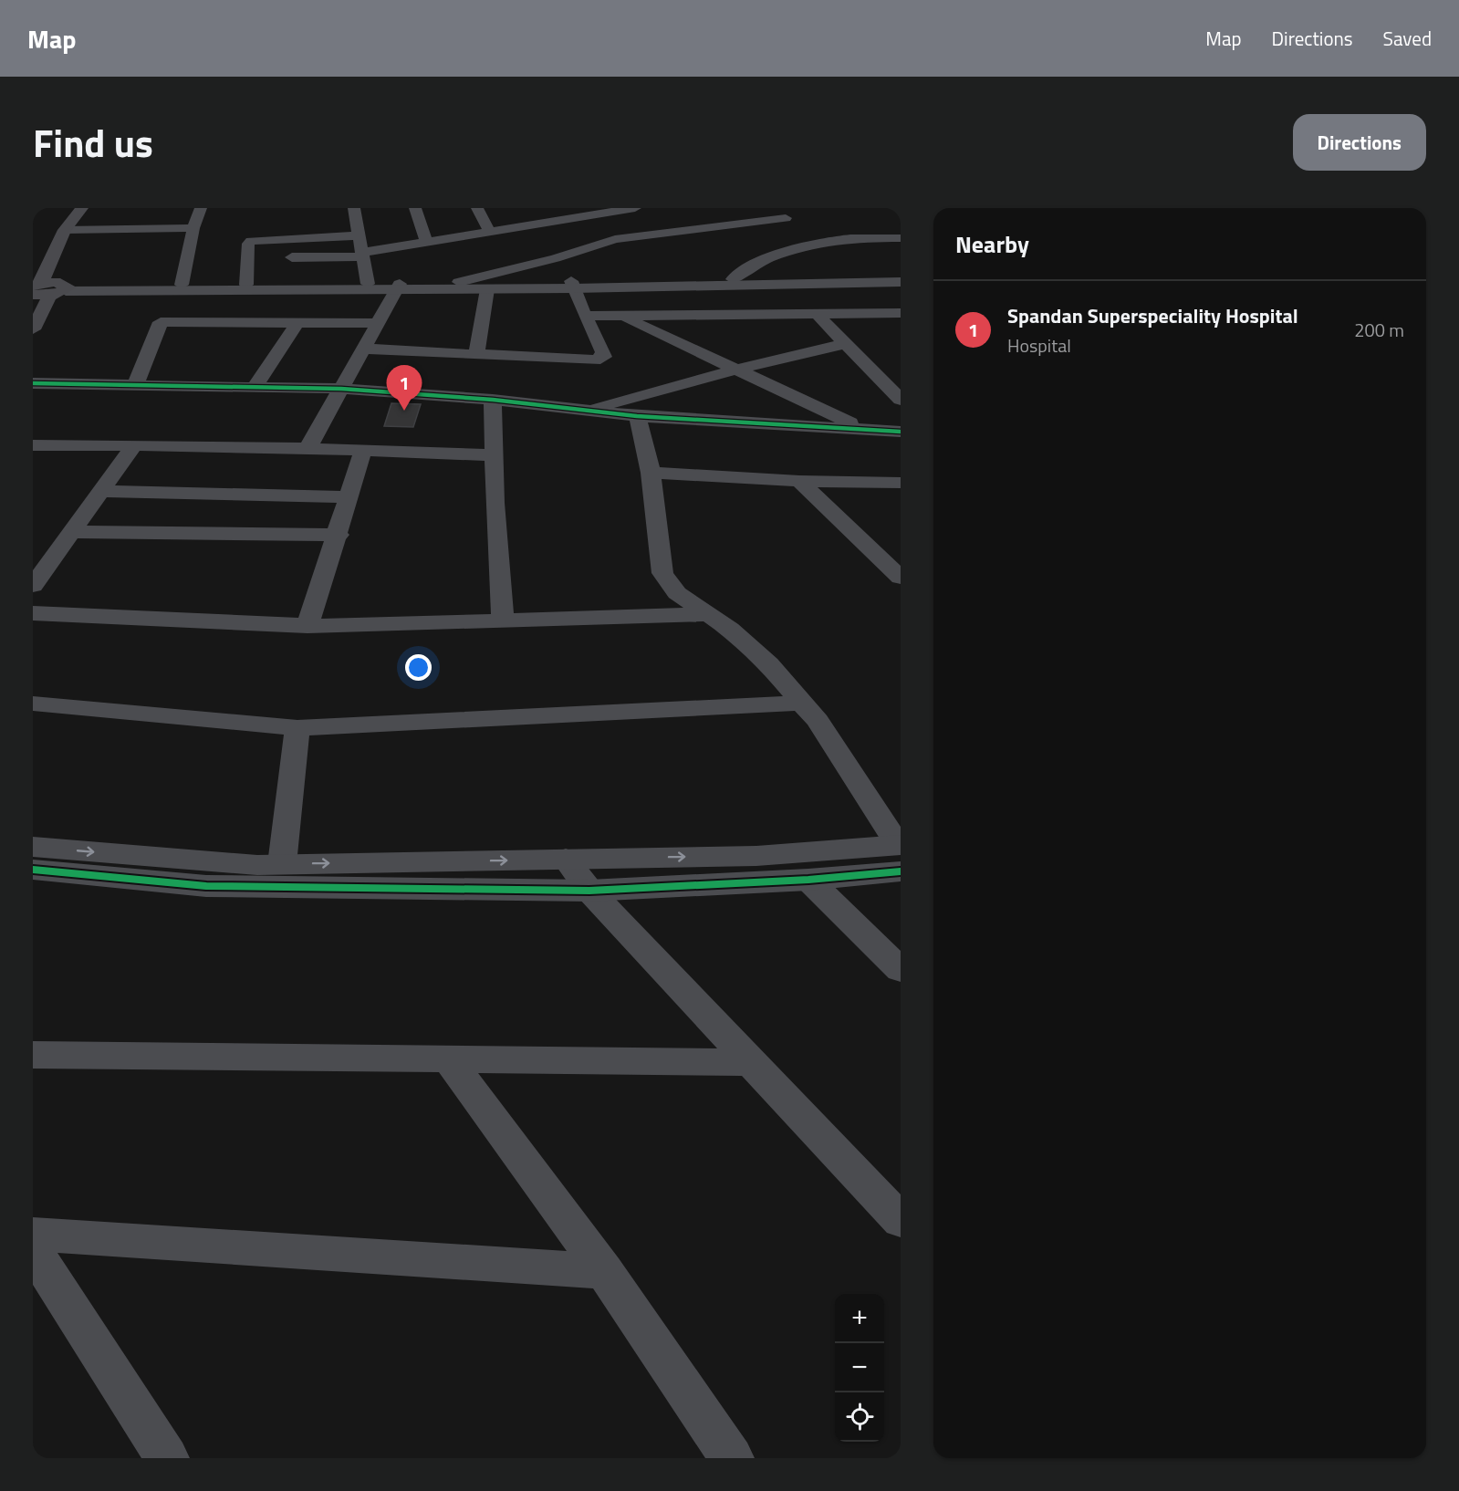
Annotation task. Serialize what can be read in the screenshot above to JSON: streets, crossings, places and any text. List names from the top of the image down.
{
  "page": {
    "header": "Map",
    "nav": ["Map", "Directions", "Saved"],
    "title": "Find us",
    "buttons": "Directions",
    "heading": "Nearby",
    "list": [
      {
        "mark": "1",
        "name": "Spandan Superspeciality Hospital",
        "note": "Hospital",
        "value": "200 m"
      }
    ],
    "pins": "1",
    "map_buttons": ["+", "−"]
  }
}
